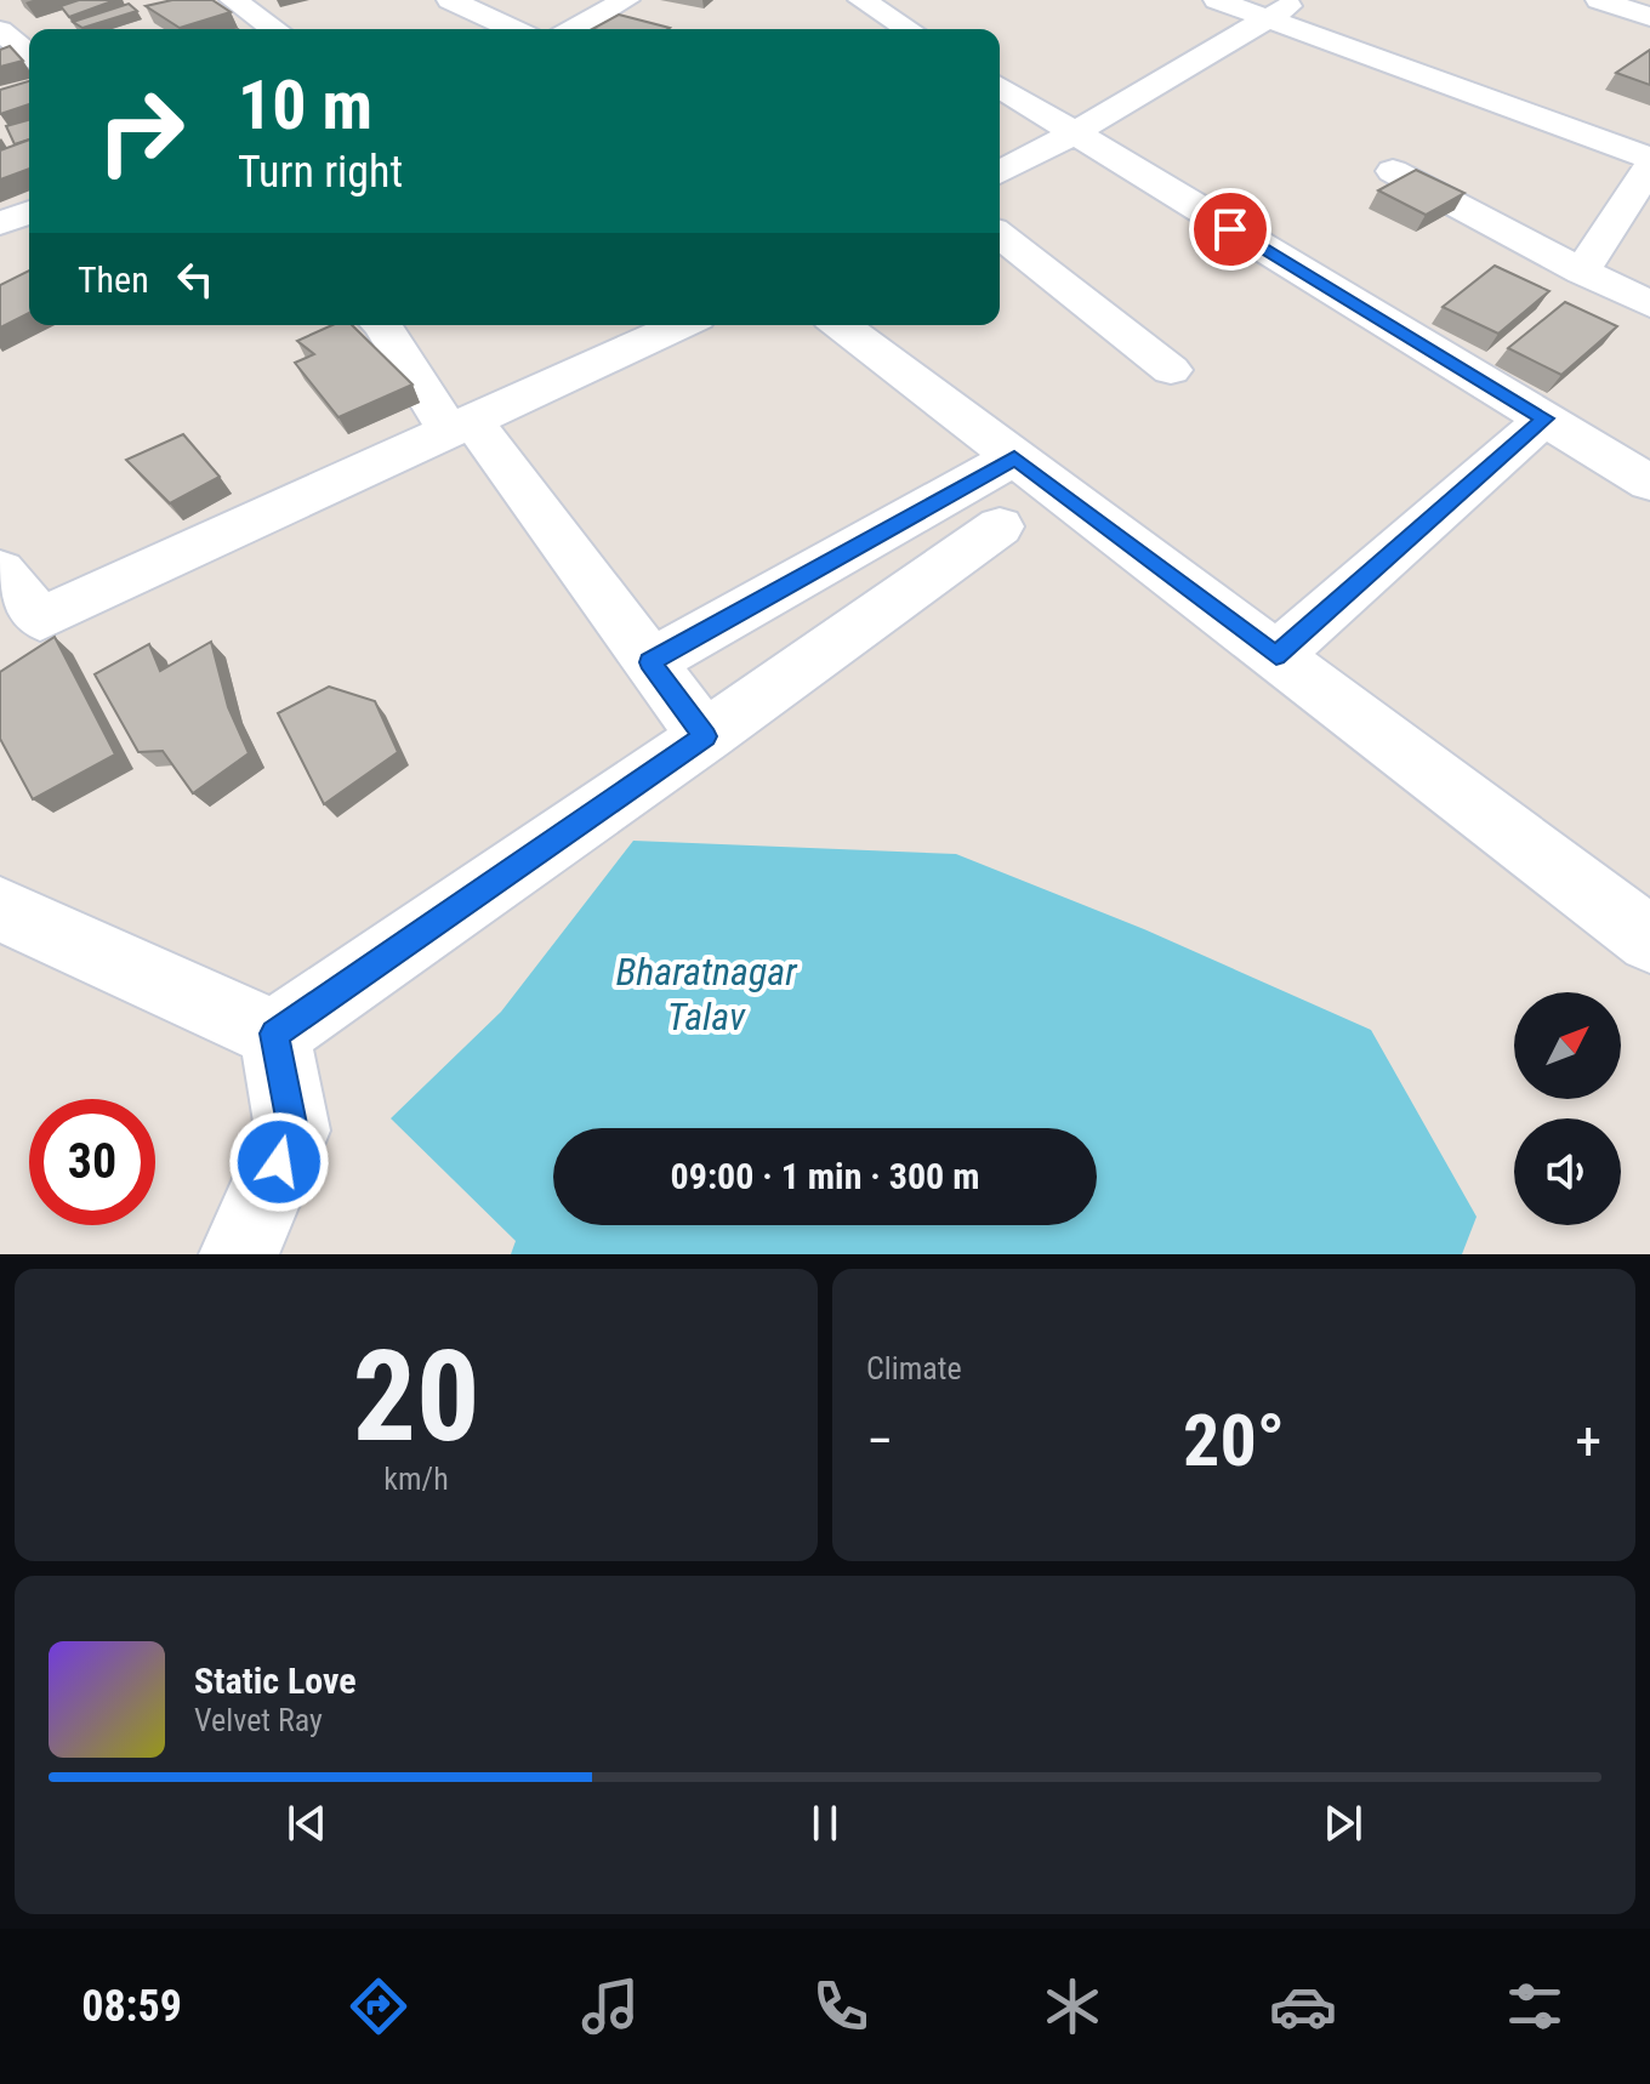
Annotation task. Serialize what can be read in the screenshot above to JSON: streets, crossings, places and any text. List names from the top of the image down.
{
  "water": ["Bharatnagar Talav"],
  "north": "top right",
  "page": {
    "turn": ["10 m", "Turn right"],
    "then": "Then",
    "limit": "30",
    "trip": "09:00 · 1 min · 300 m",
    "tile": [
      ["20", "km/h"],
      "Climate"
    ],
    "heat": ["−", "20°", "+"],
    "song": ["Static Love", "Velvet Ray"],
    "tabs": "08:59"
  }
}
